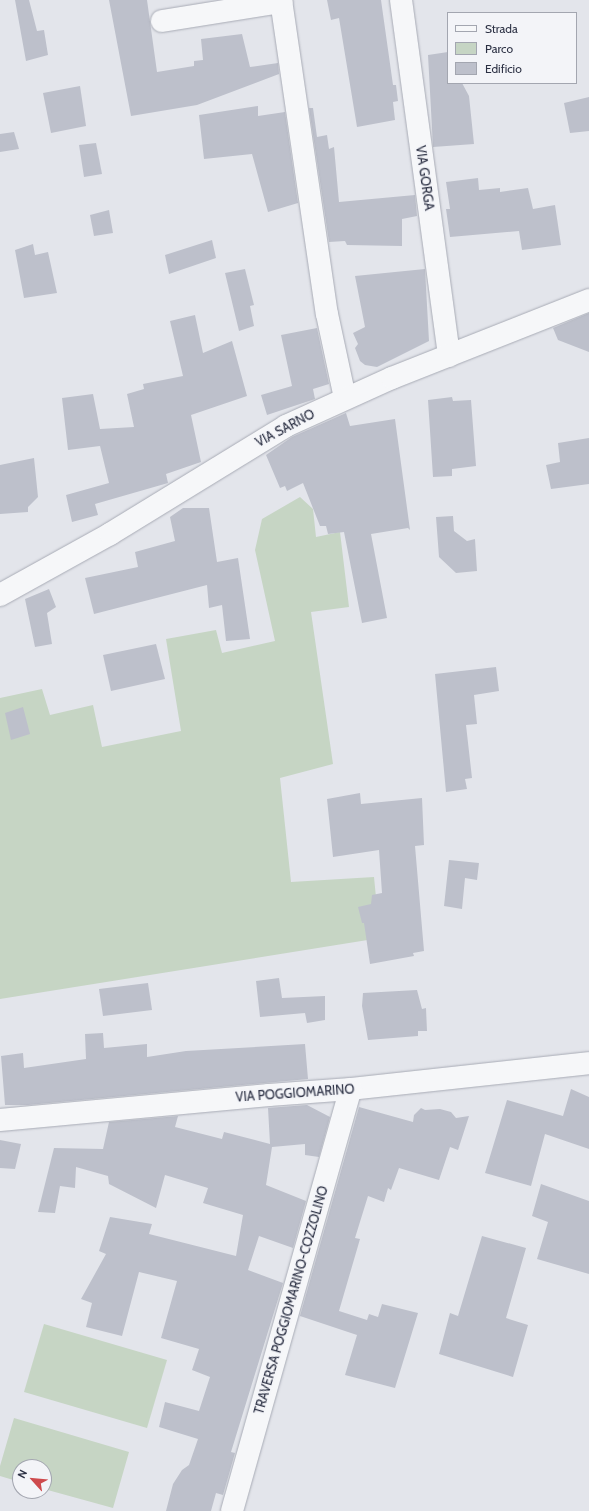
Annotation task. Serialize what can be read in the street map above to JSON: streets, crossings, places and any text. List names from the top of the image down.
{
  "streets": {
    "street": [
      "VIA GORGA",
      "VIA SARNO",
      "VIA POGGIOMARINO",
      "TRAVERSA POGGIOMARINO-COZZOLINO"
    ]
  },
  "crossings": [
    ["VIA GORGA", "VIA SARNO"],
    ["VIA POGGIOMARINO", "TRAVERSA POGGIOMARINO-COZZOLINO"]
  ],
  "legend": ["Strada", "Parco", "Edificio"],
  "north": "top left"
}
